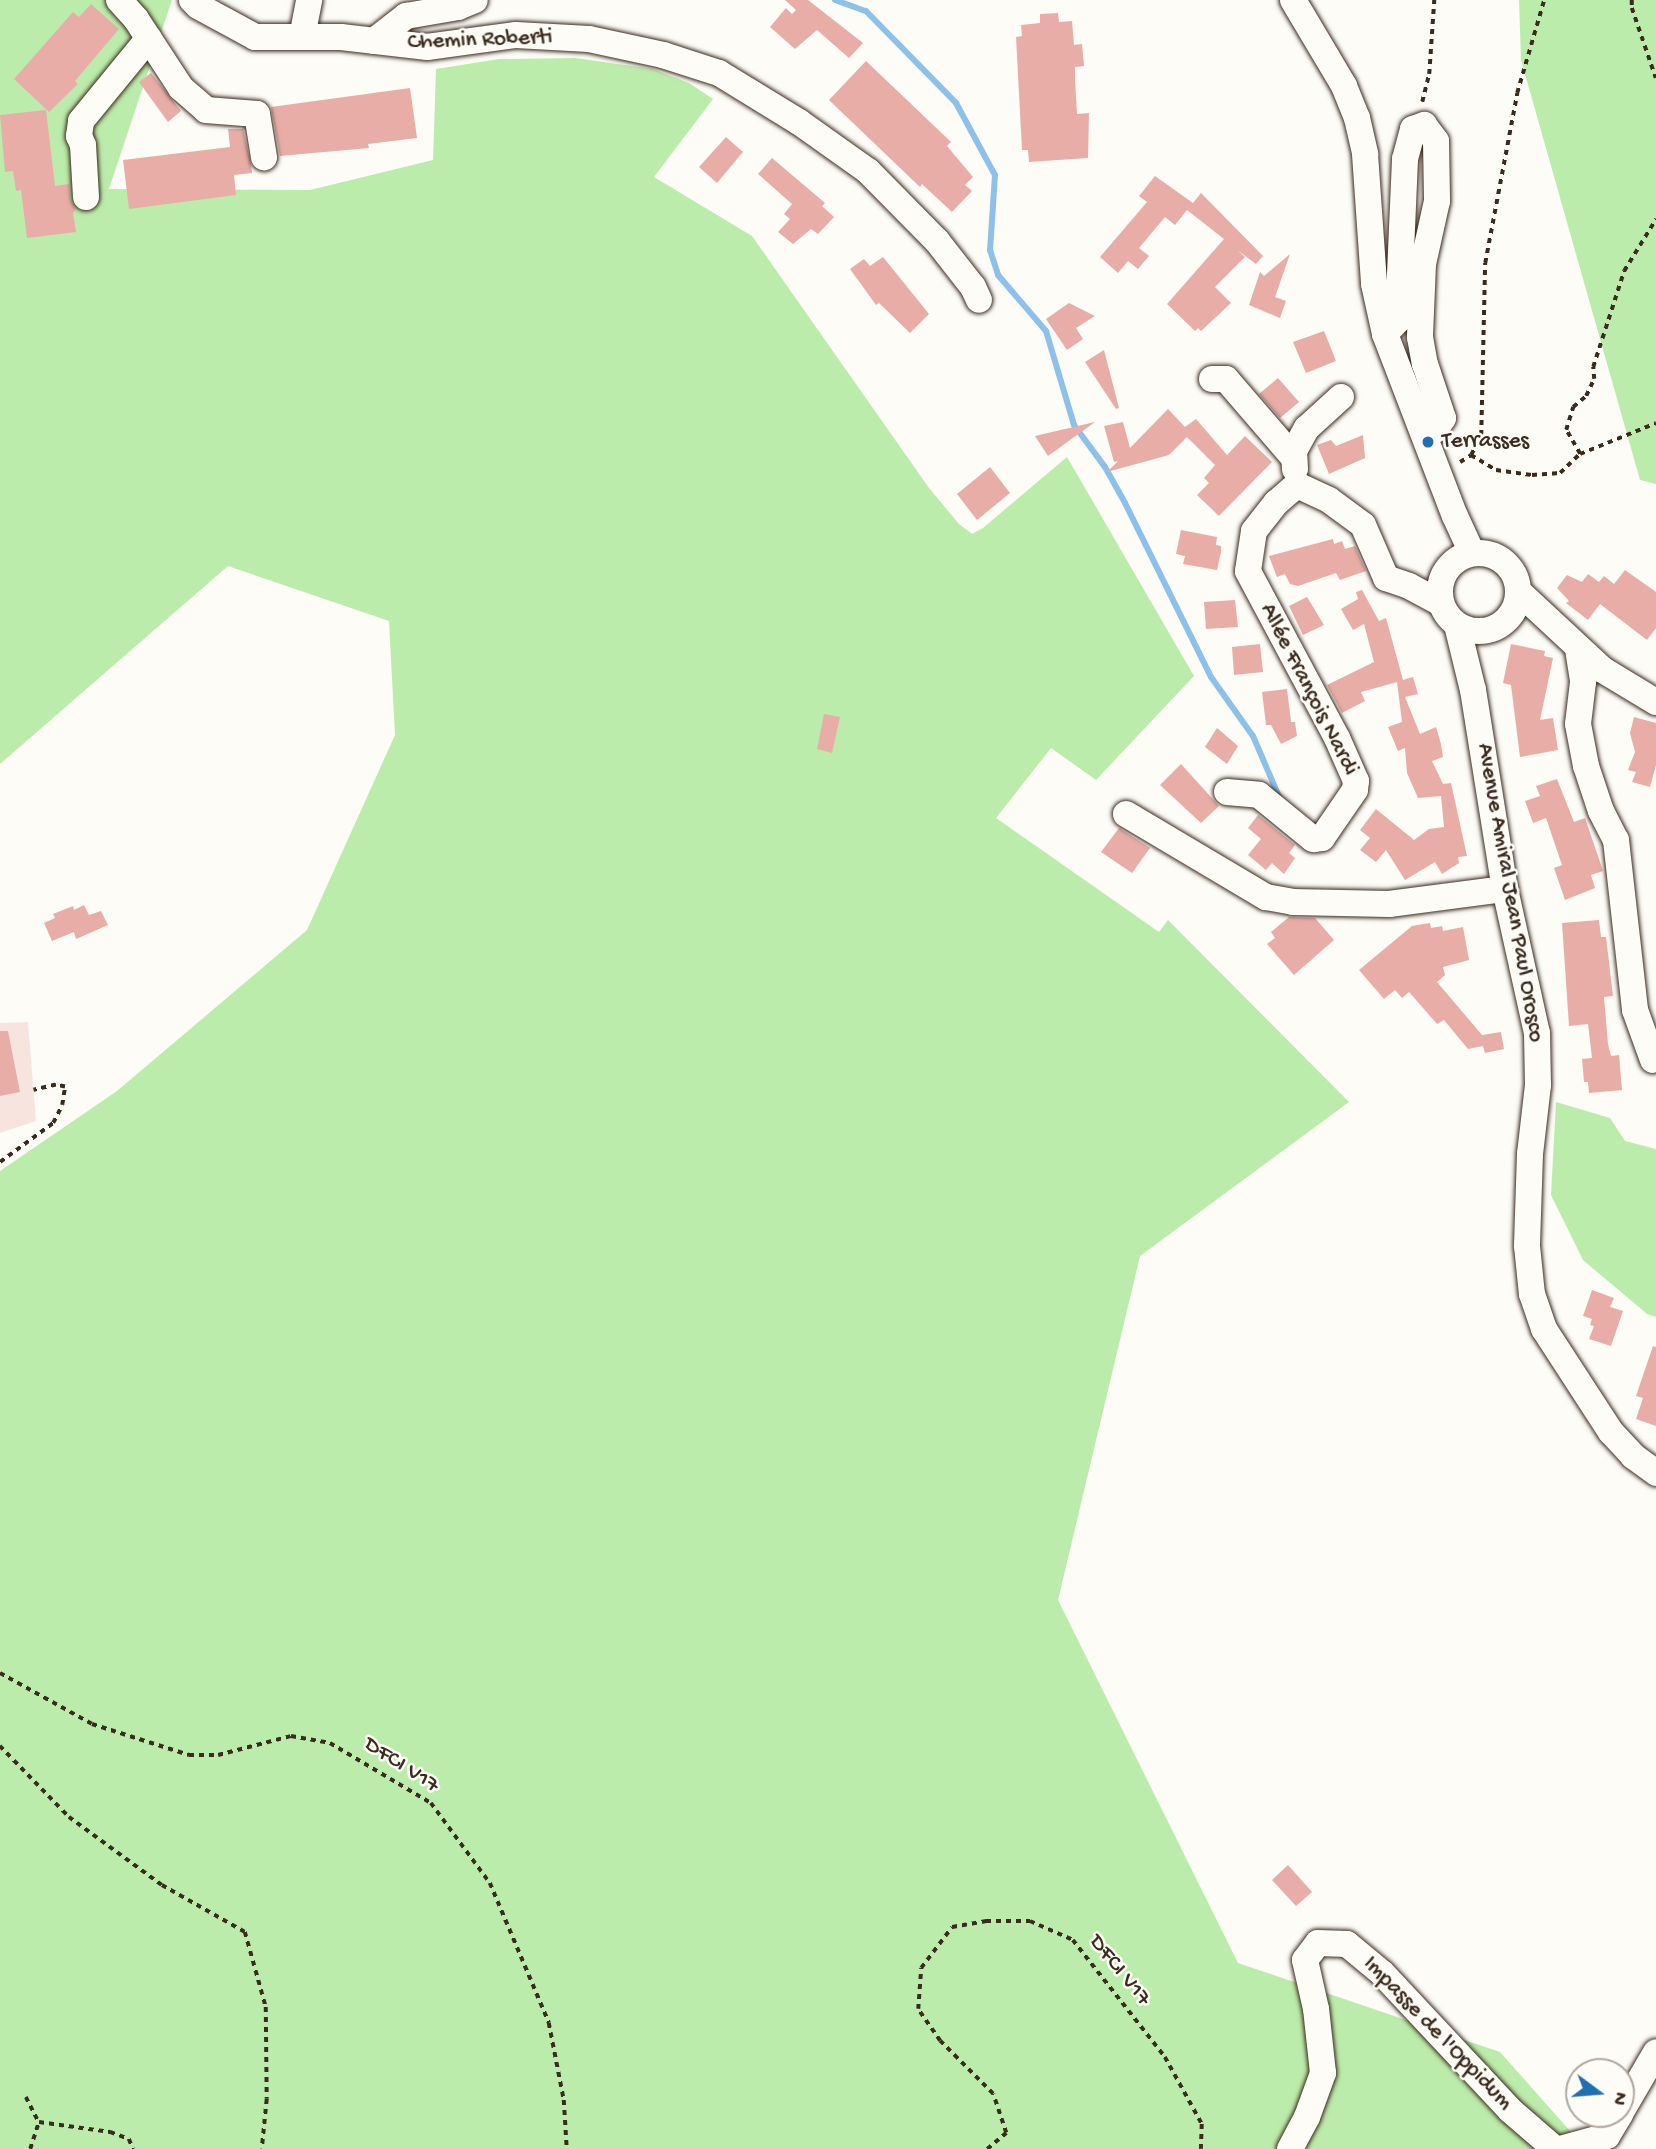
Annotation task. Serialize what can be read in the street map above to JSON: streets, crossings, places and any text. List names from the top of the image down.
{
  "streets": {
    "street": [
      "Chemin Roberti",
      "Allée François Nardi",
      "Avenue Amiral Jean Paul Orosco",
      "Impasse de l'Oppidum"
    ],
    "path": ["DFCI V17"]
  },
  "places": ["Terrasses"],
  "north": "right"
}
